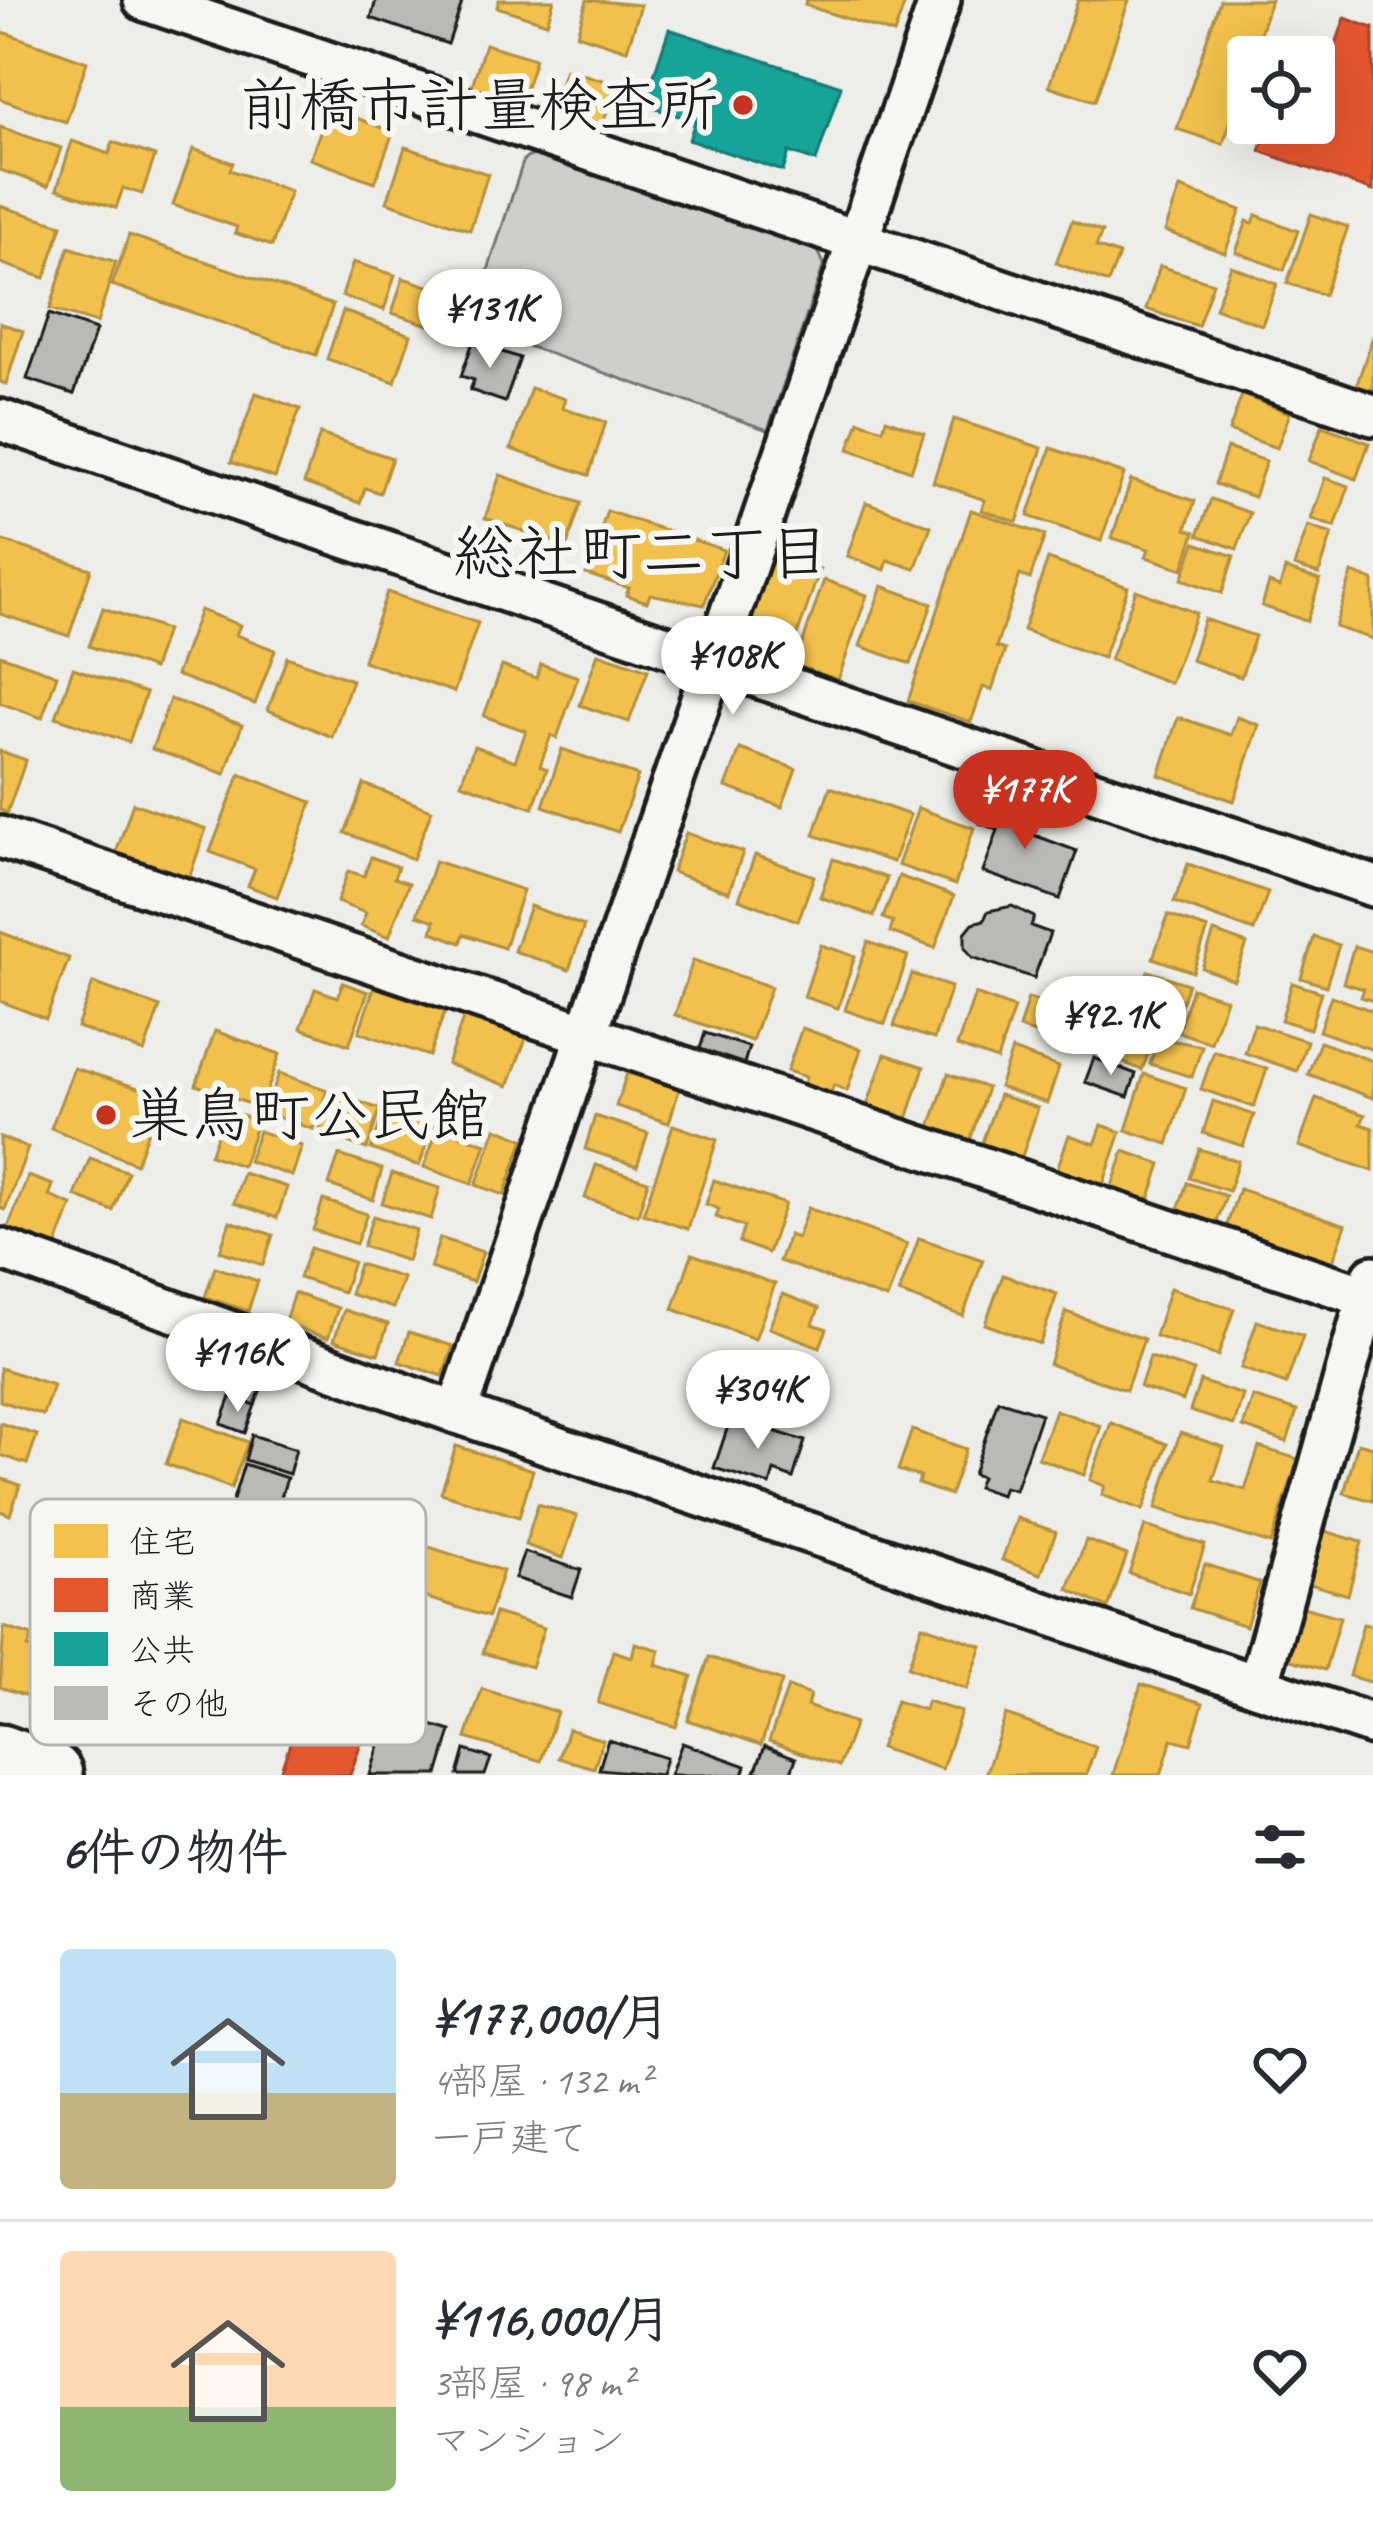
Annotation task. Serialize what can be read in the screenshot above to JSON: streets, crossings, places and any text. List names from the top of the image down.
{
  "districts": ["総社町二丁目"],
  "places": ["前橋市計量検査所", "巣鳥町公民館"],
  "legend": [
    "住宅",
    "商業",
    "公共",
    "その他"
  ],
  "page": {
    "price": [
      "¥131K",
      "¥108K",
      "¥177K",
      "¥92.1K",
      "¥116K",
      "¥304K"
    ],
    "heading": "6件の物件",
    "list": [
      {
        "name": "¥177,000/月",
        "note": "4部屋 · 132 m² · 一戸建て"
      },
      {
        "name": "¥116,000/月",
        "note": "3部屋 · 98 m² · マンション"
      }
    ]
  }
}
